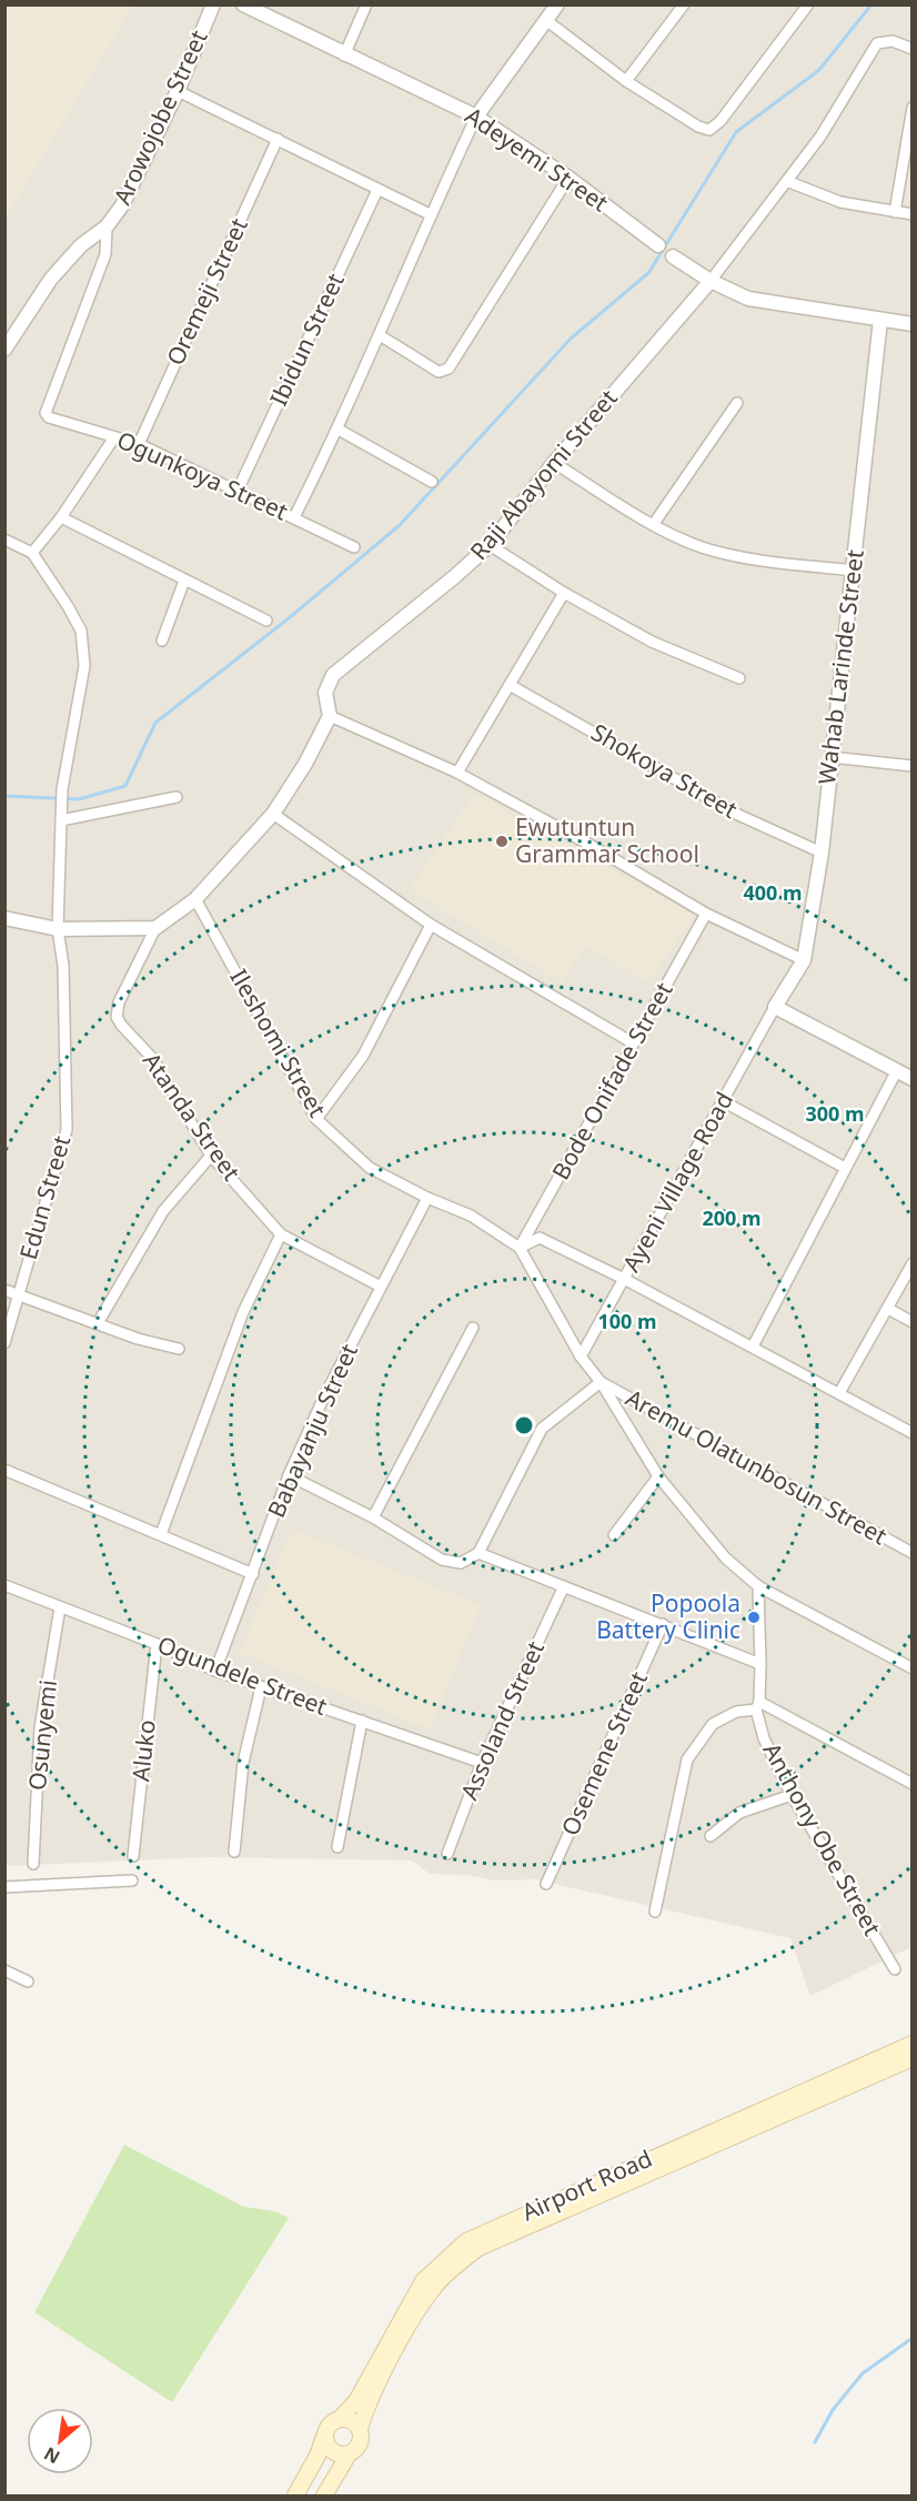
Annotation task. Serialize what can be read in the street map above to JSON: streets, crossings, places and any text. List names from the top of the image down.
{
  "streets": {
    "main road": ["Airport Road"],
    "street": [
      "Arowojobe Street",
      "Adeyemi Street",
      "Oremeji Street",
      "Ibidun Street",
      "Raji Abayomi Street",
      "Ogunkoya Street",
      "Wahab Larinde Street",
      "Shokoya Street",
      "Ileshomi Street",
      "Bode Onifade Street",
      "Atanda Street",
      "Ayeni Village Road",
      "Edun Street",
      "Babayanju Street",
      "Aremu Olatunbosun Street",
      "Ogundele Street",
      "Assoland Street",
      "Osunyemi",
      "Aluko",
      "Osemene Street",
      "Anthony Obe Street"
    ]
  },
  "crossings": [
    ["Arowojobe Street", "Ogunkoya Street"],
    ["Adeyemi Street", "Raji Abayomi Street"],
    ["Adeyemi Street", "Wahab Larinde Street"],
    ["Oremeji Street", "Ogunkoya Street"],
    ["Ibidun Street", "Ogunkoya Street"],
    ["Wahab Larinde Street", "Shokoya Street"],
    ["Wahab Larinde Street", "Ayeni Village Road"],
    ["Ileshomi Street", "Bode Onifade Street"],
    ["Ileshomi Street", "Babayanju Street"],
    ["Atanda Street", "Babayanju Street"],
    ["Babayanju Street", "Ogundele Street"],
    ["Ogundele Street", "Assoland Street"],
    ["Ogundele Street", "Osunyemi"],
    ["Ogundele Street", "Aluko"]
  ],
  "places": ["Ewutuntun Grammar School", "Popoola Battery Clinic"],
  "north": "bottom left",
  "rings": [
    "400 m",
    "300 m",
    "200 m",
    "100 m"
  ]
}
